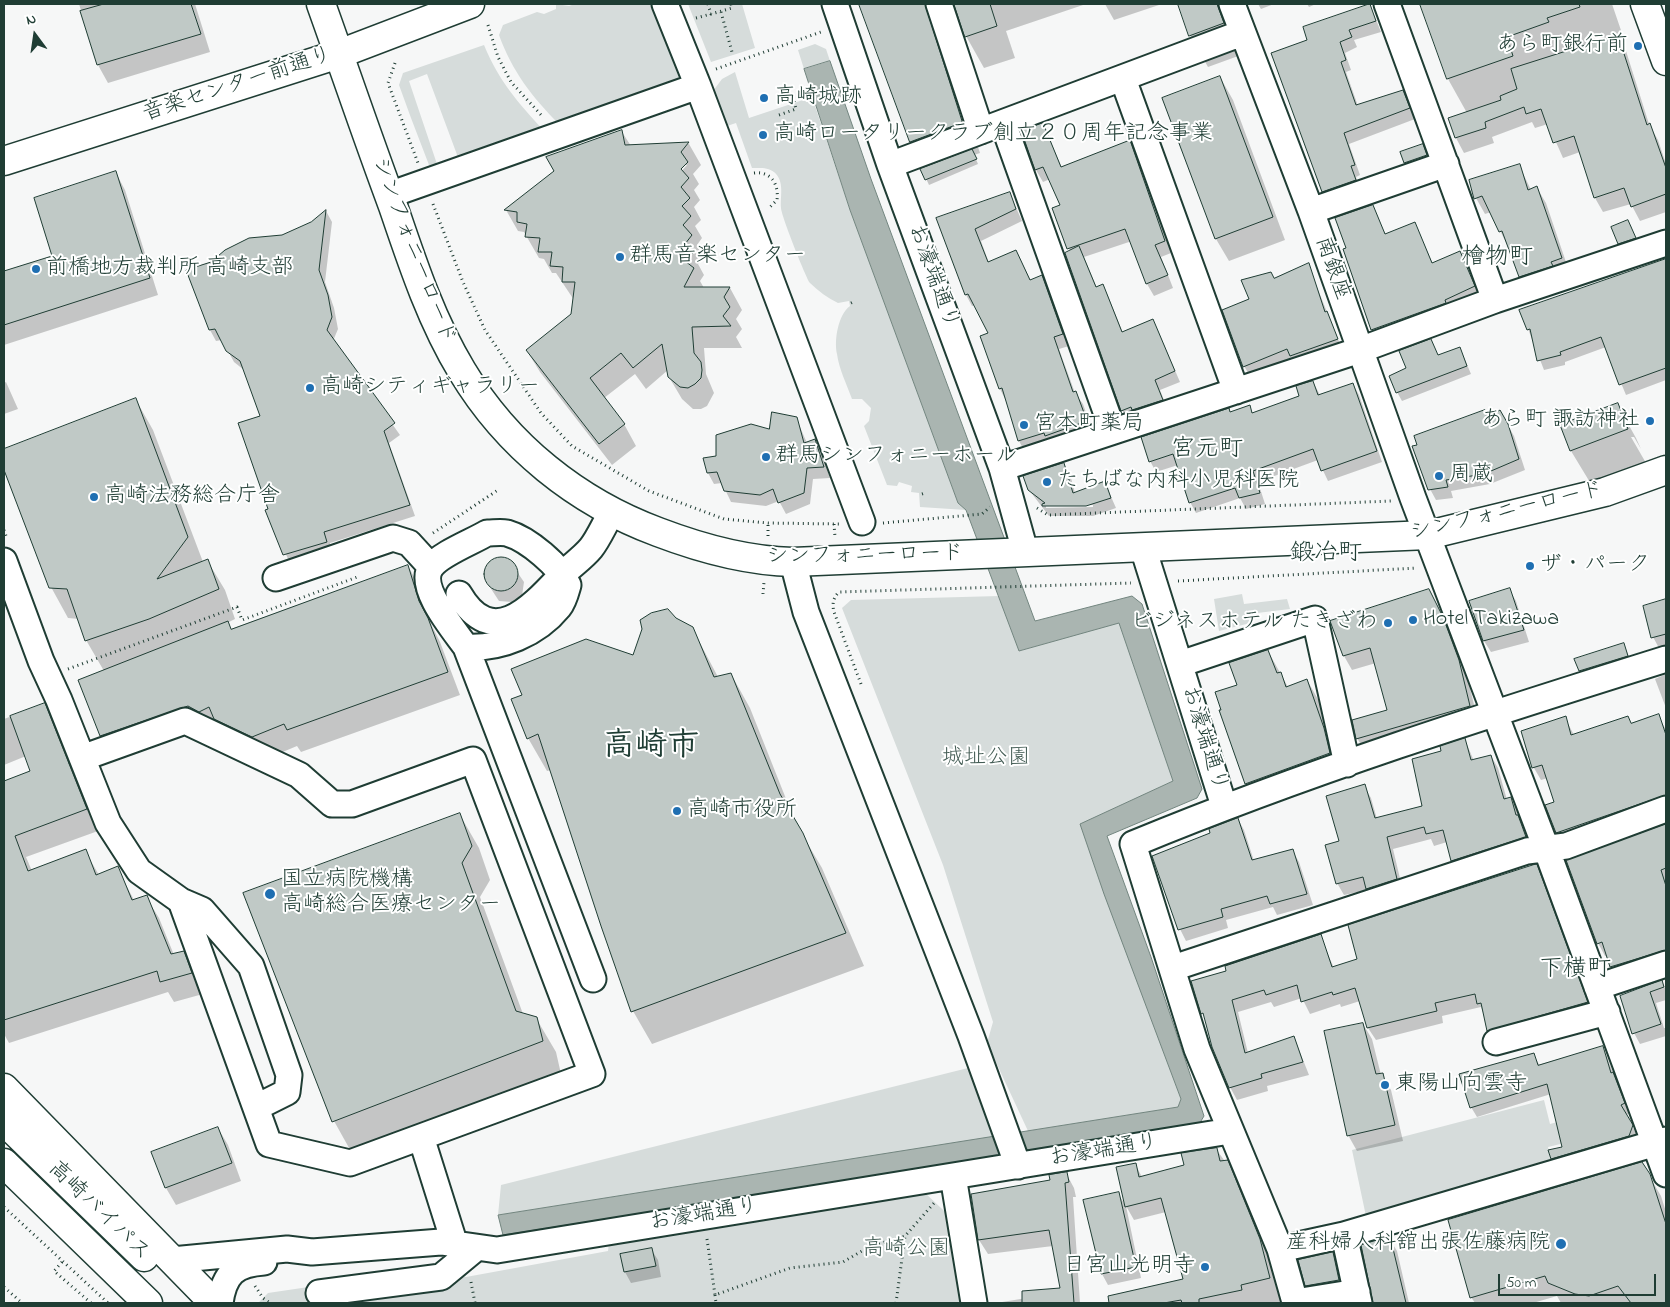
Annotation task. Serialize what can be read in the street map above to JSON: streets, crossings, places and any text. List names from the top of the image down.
{
  "streets": {
    "main road": ["音楽センター前通り", "シンフォニーロード", "高崎バイパス"],
    "street": ["南銀座", "お濠端通り"]
  },
  "crossings": [
    ["音楽センター前通り", "シンフォニーロード"],
    ["シンフォニーロード", "南銀座"],
    ["シンフォニーロード", "お濠端通り"]
  ],
  "districts": [
    "檜物町",
    "宮元町",
    "鍛冶町",
    "高崎市",
    "下横町"
  ],
  "parks": ["城址公園", "高崎公園"],
  "places": [
    "あら町銀行前",
    "高崎城跡",
    "高崎ロータリークラブ創立２０周年記念事業",
    "群馬音楽センター",
    "前橋地方裁判所 高崎支部",
    "高崎シティギャラリー",
    "あら町 諏訪神社",
    "宮本町薬局",
    "群馬シンフォニーホール",
    "周蔵",
    "たちばな内科小児科医院",
    "高崎法務総合庁舎",
    "ザ・パーク",
    "Hotel Takizawa",
    "ビジネスホテル たきざわ",
    "高崎市役所",
    "国立病院機構 高崎総合医療センター",
    "東陽山向雲寺",
    "産科婦人科舘出張佐藤病院",
    "日宮山光明寺"
  ],
  "scale_bar": "50 m",
  "north": "top"
}
